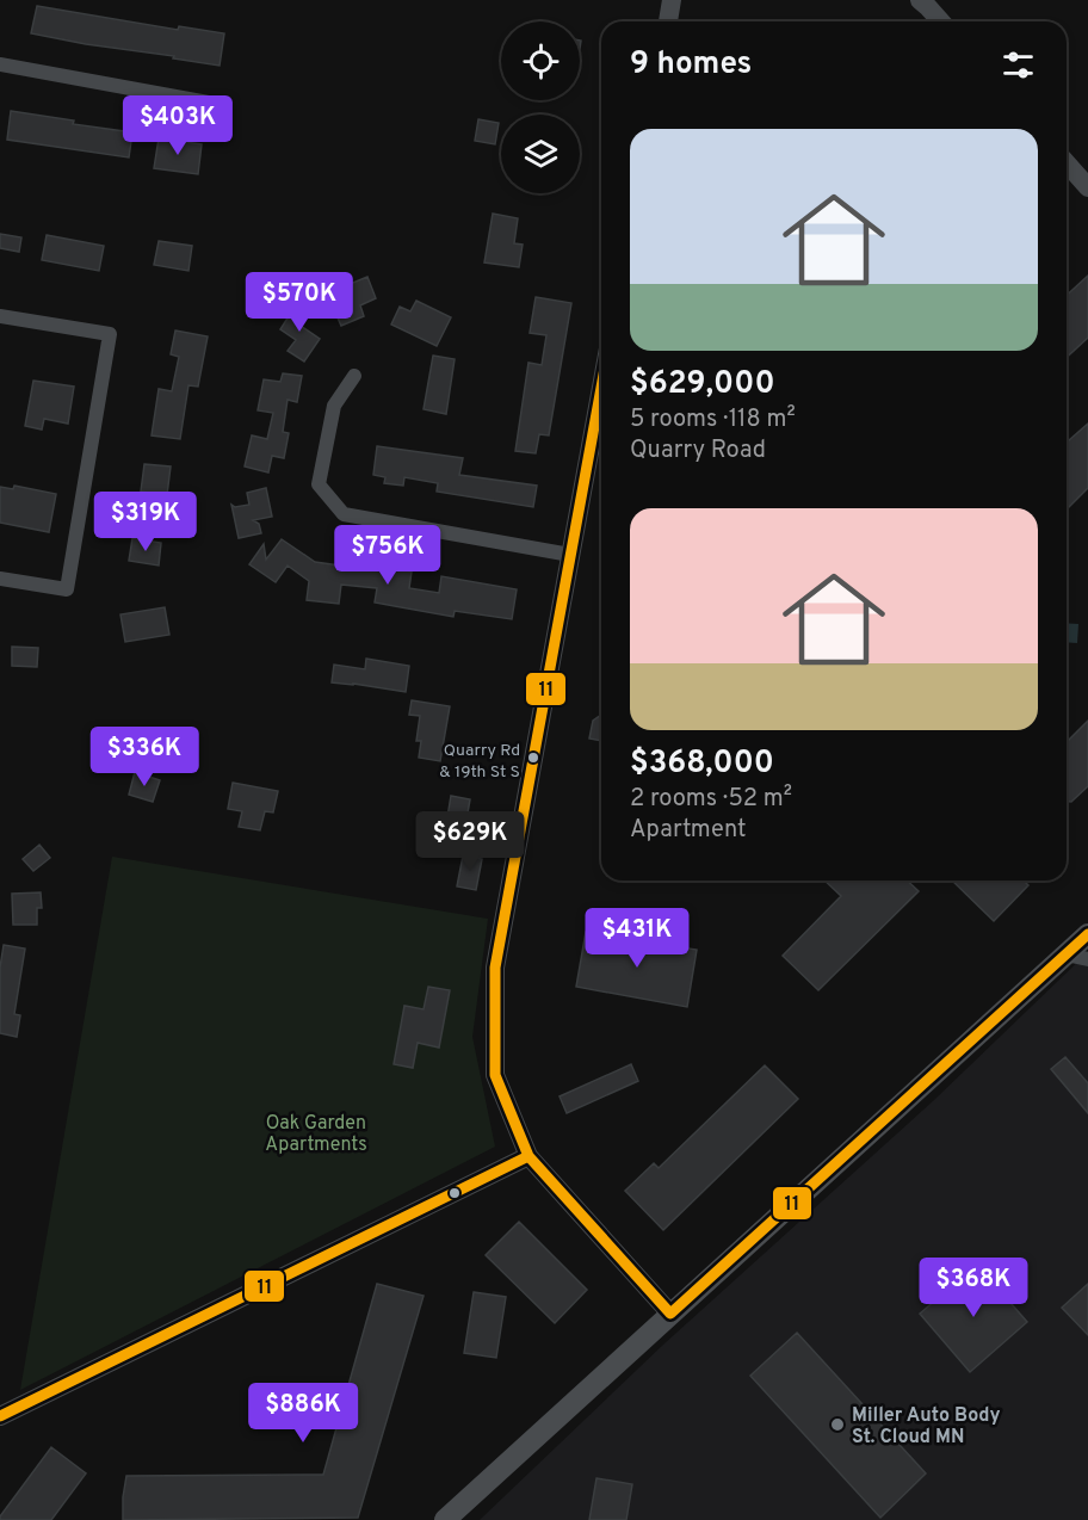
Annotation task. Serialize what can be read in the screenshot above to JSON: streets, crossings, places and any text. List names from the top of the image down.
{
  "parks": ["Oak Garden Apartments"],
  "places": ["Quarry Rd & 19th St S", "Miller Auto Body St. Cloud MN"],
  "lines": ["transit line 11"],
  "page": {
    "heading": "9 homes",
    "price": [
      "$403K",
      "$570K",
      "$319K",
      "$756K",
      "$336K",
      "$629K",
      "$431K",
      "$368K",
      "$886K"
    ],
    "list": [
      {
        "name": "$629,000",
        "note": "5 rooms · 118 m² · Quarry Road"
      },
      {
        "name": "$368,000",
        "note": "2 rooms · 52 m² · Apartment"
      }
    ]
  }
}
